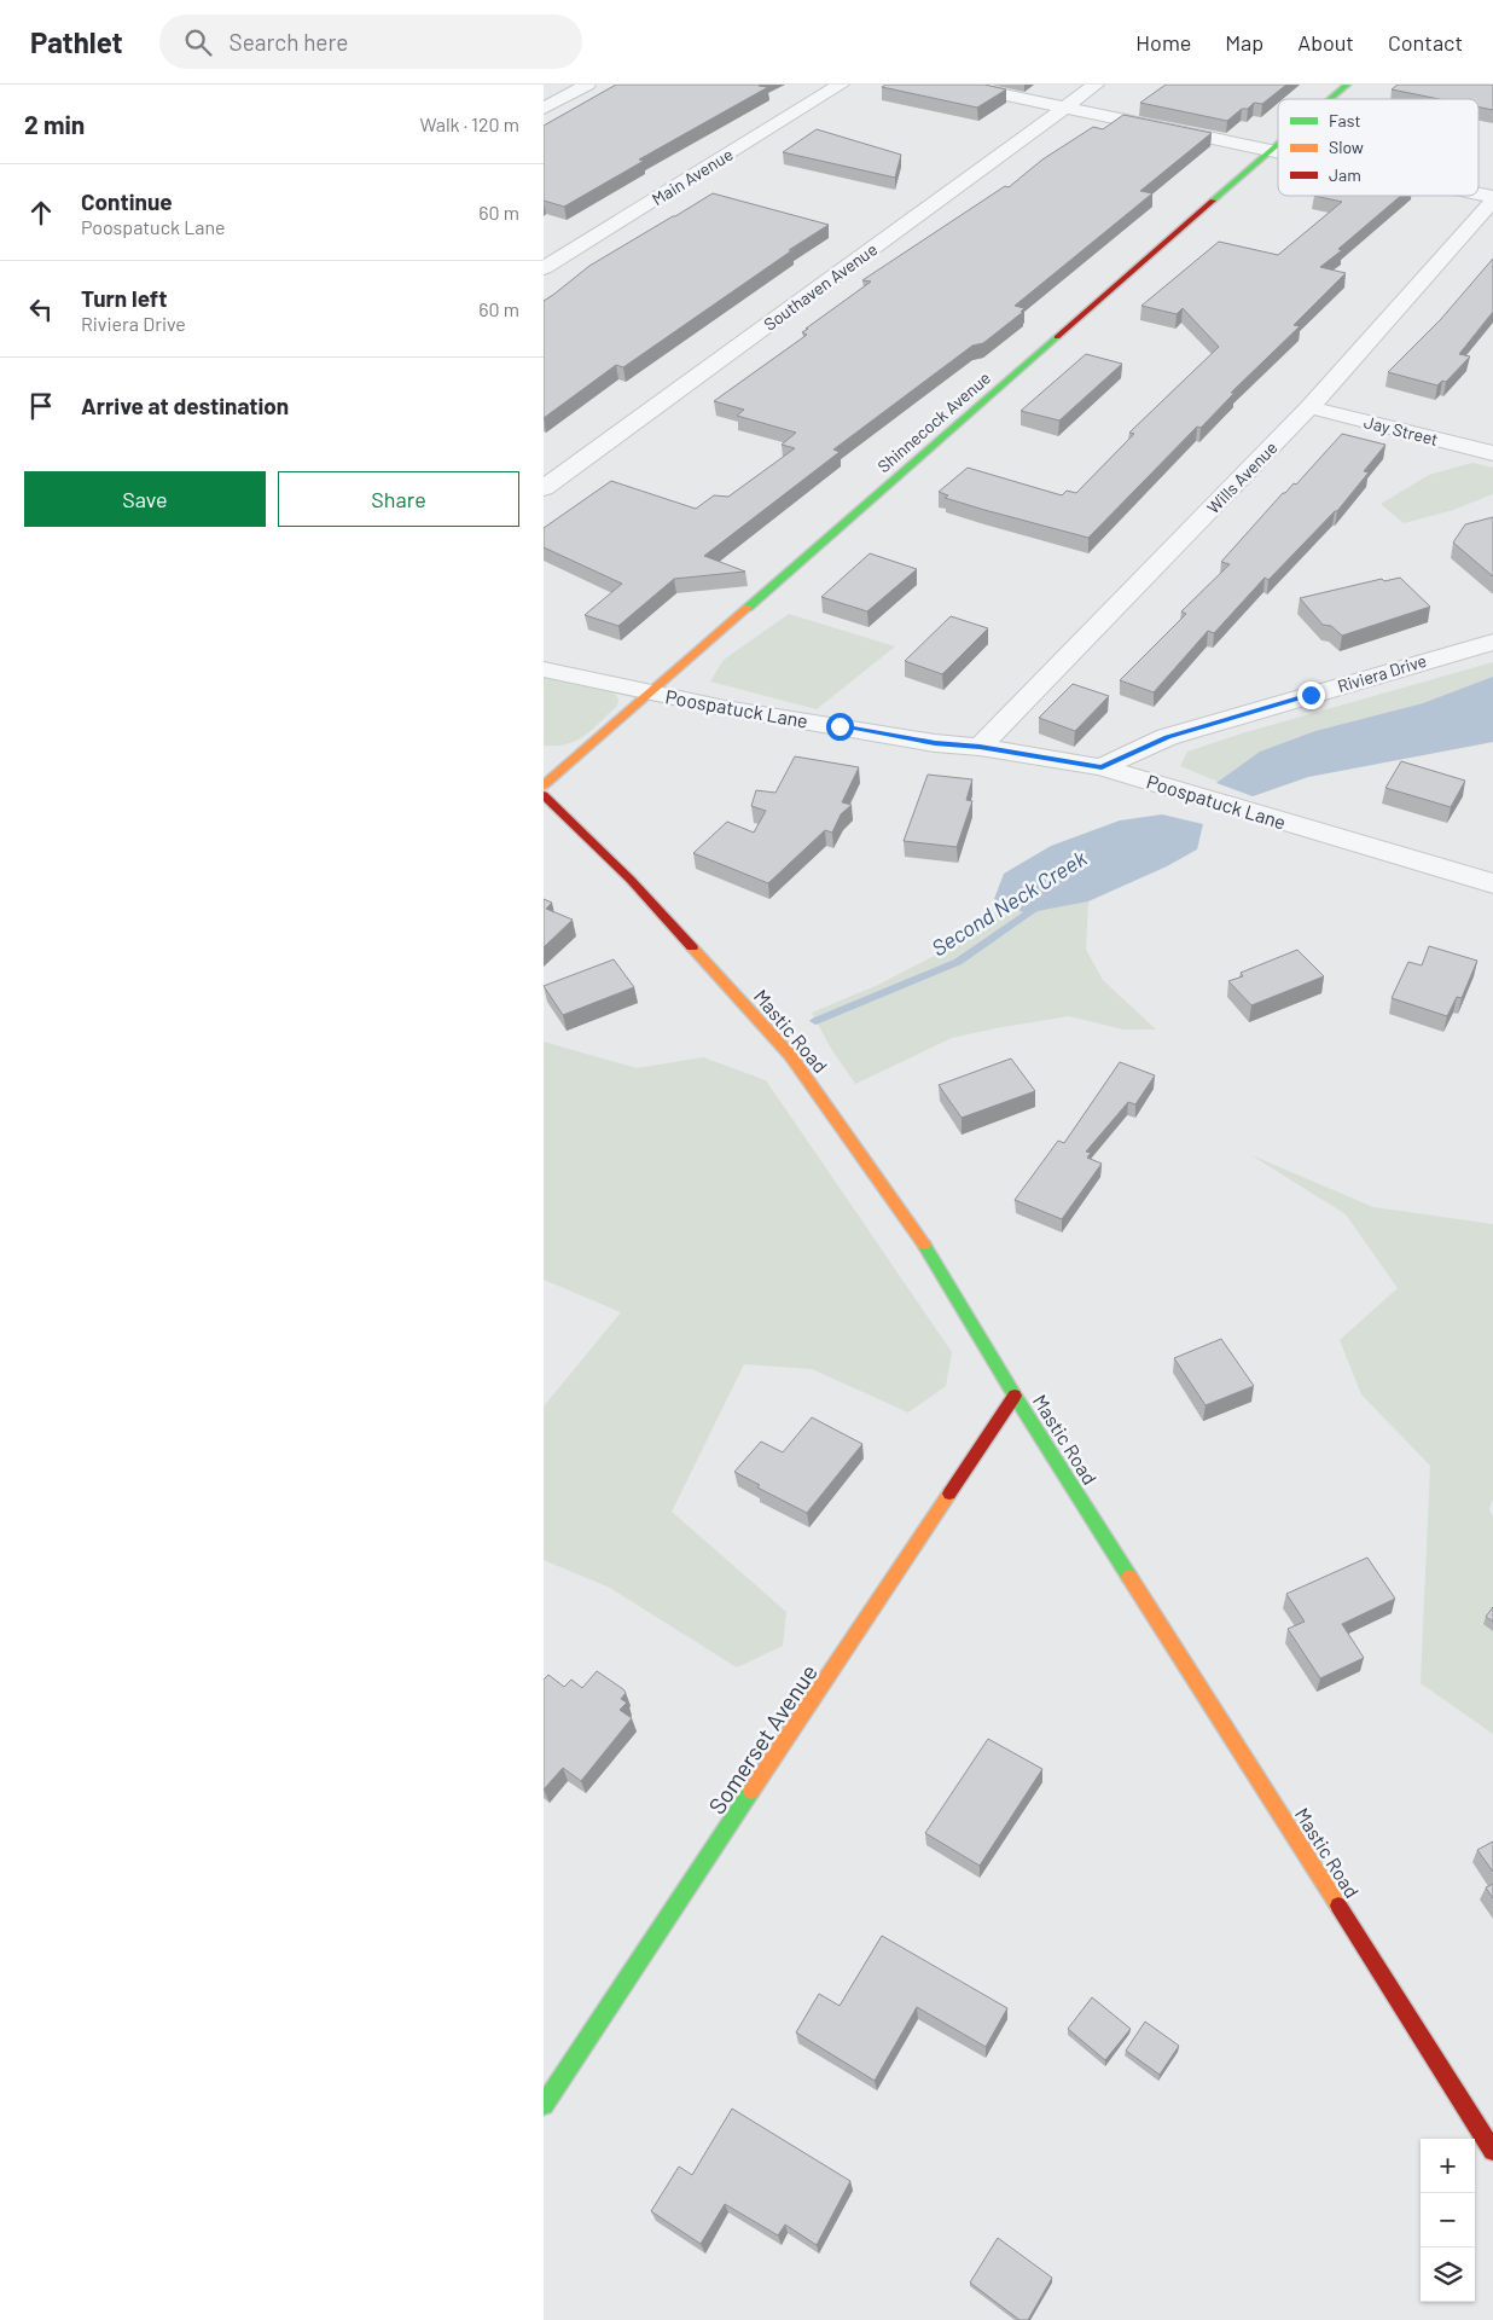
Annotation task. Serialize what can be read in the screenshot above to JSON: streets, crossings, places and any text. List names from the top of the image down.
{
  "streets": {
    "street": [
      "Main Avenue",
      "Southaven Avenue",
      "Shinnecock Avenue",
      "Jay Street",
      "Wills Avenue",
      "Riviera Drive",
      "Poospatuck Lane",
      "Mastic Road",
      "Somerset Avenue"
    ]
  },
  "crossings": [
    ["Shinnecock Avenue", "Poospatuck Lane"],
    ["Jay Street", "Wills Avenue"],
    ["Wills Avenue", "Poospatuck Lane"],
    ["Riviera Drive", "Poospatuck Lane"],
    ["Mastic Road", "Somerset Avenue"]
  ],
  "water": ["Second Neck Creek"],
  "legend": ["Fast", "Slow", "Jam"],
  "page": {
    "header": "Pathlet",
    "search": "Search here",
    "nav": [
      "Home",
      "Map",
      "About",
      "Contact"
    ],
    "heading": ["2 min", "Walk · 120 m"],
    "list": [
      ["Continue", "Poospatuck Lane", "60 m"],
      ["Turn left", "Riviera Drive", "60 m"],
      "Arrive at destination"
    ],
    "buttons": ["Save", "Share"],
    "map_buttons": ["+", "−"]
  }
}
